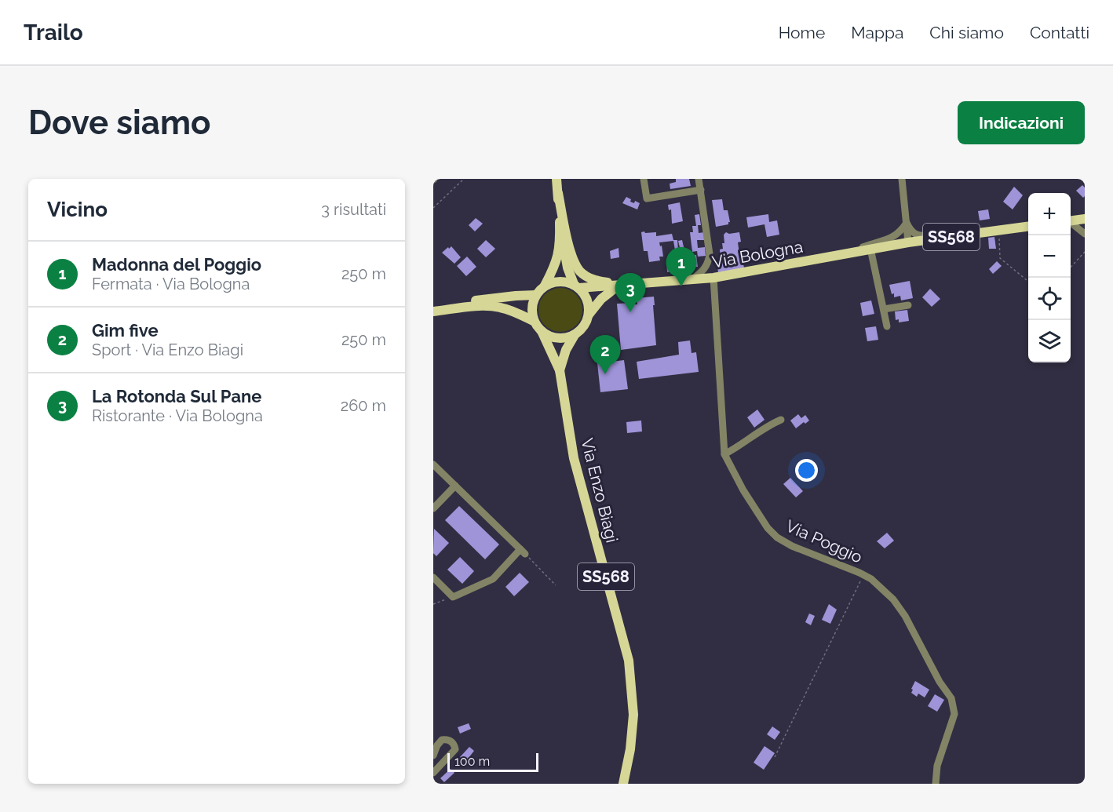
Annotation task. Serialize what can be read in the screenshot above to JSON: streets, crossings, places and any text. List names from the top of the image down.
{
  "streets": {
    "main road": ["SS568", "Via Bologna", "Via Enzo Biagi"],
    "street": ["Via Poggio"]
  },
  "crossings": [
    ["SS568", "Via Bologna"],
    ["SS568", "Via Enzo Biagi"],
    ["Via Bologna", "Via Enzo Biagi"],
    ["Via Bologna", "Via Poggio"]
  ],
  "scale_bar": "100 m",
  "page": {
    "header": "Trailo",
    "nav": [
      "Home",
      "Mappa",
      "Chi siamo",
      "Contatti"
    ],
    "buttons": "Indicazioni",
    "title": "Dove siamo",
    "heading": ["Vicino", "3 risultati"],
    "map_buttons": ["+", "−"],
    "list": [
      {
        "mark": "1",
        "name": "Madonna del Poggio",
        "note": "Fermata · Via Bologna",
        "value": "250 m"
      },
      {
        "mark": "2",
        "name": "Gim five",
        "note": "Sport · Via Enzo Biagi",
        "value": "250 m"
      },
      {
        "mark": "3",
        "name": "La Rotonda Sul Pane",
        "note": "Ristorante · Via Bologna",
        "value": "260 m"
      }
    ],
    "pins": ["1", "3", "2"],
    "scale": "100 m"
  }
}
